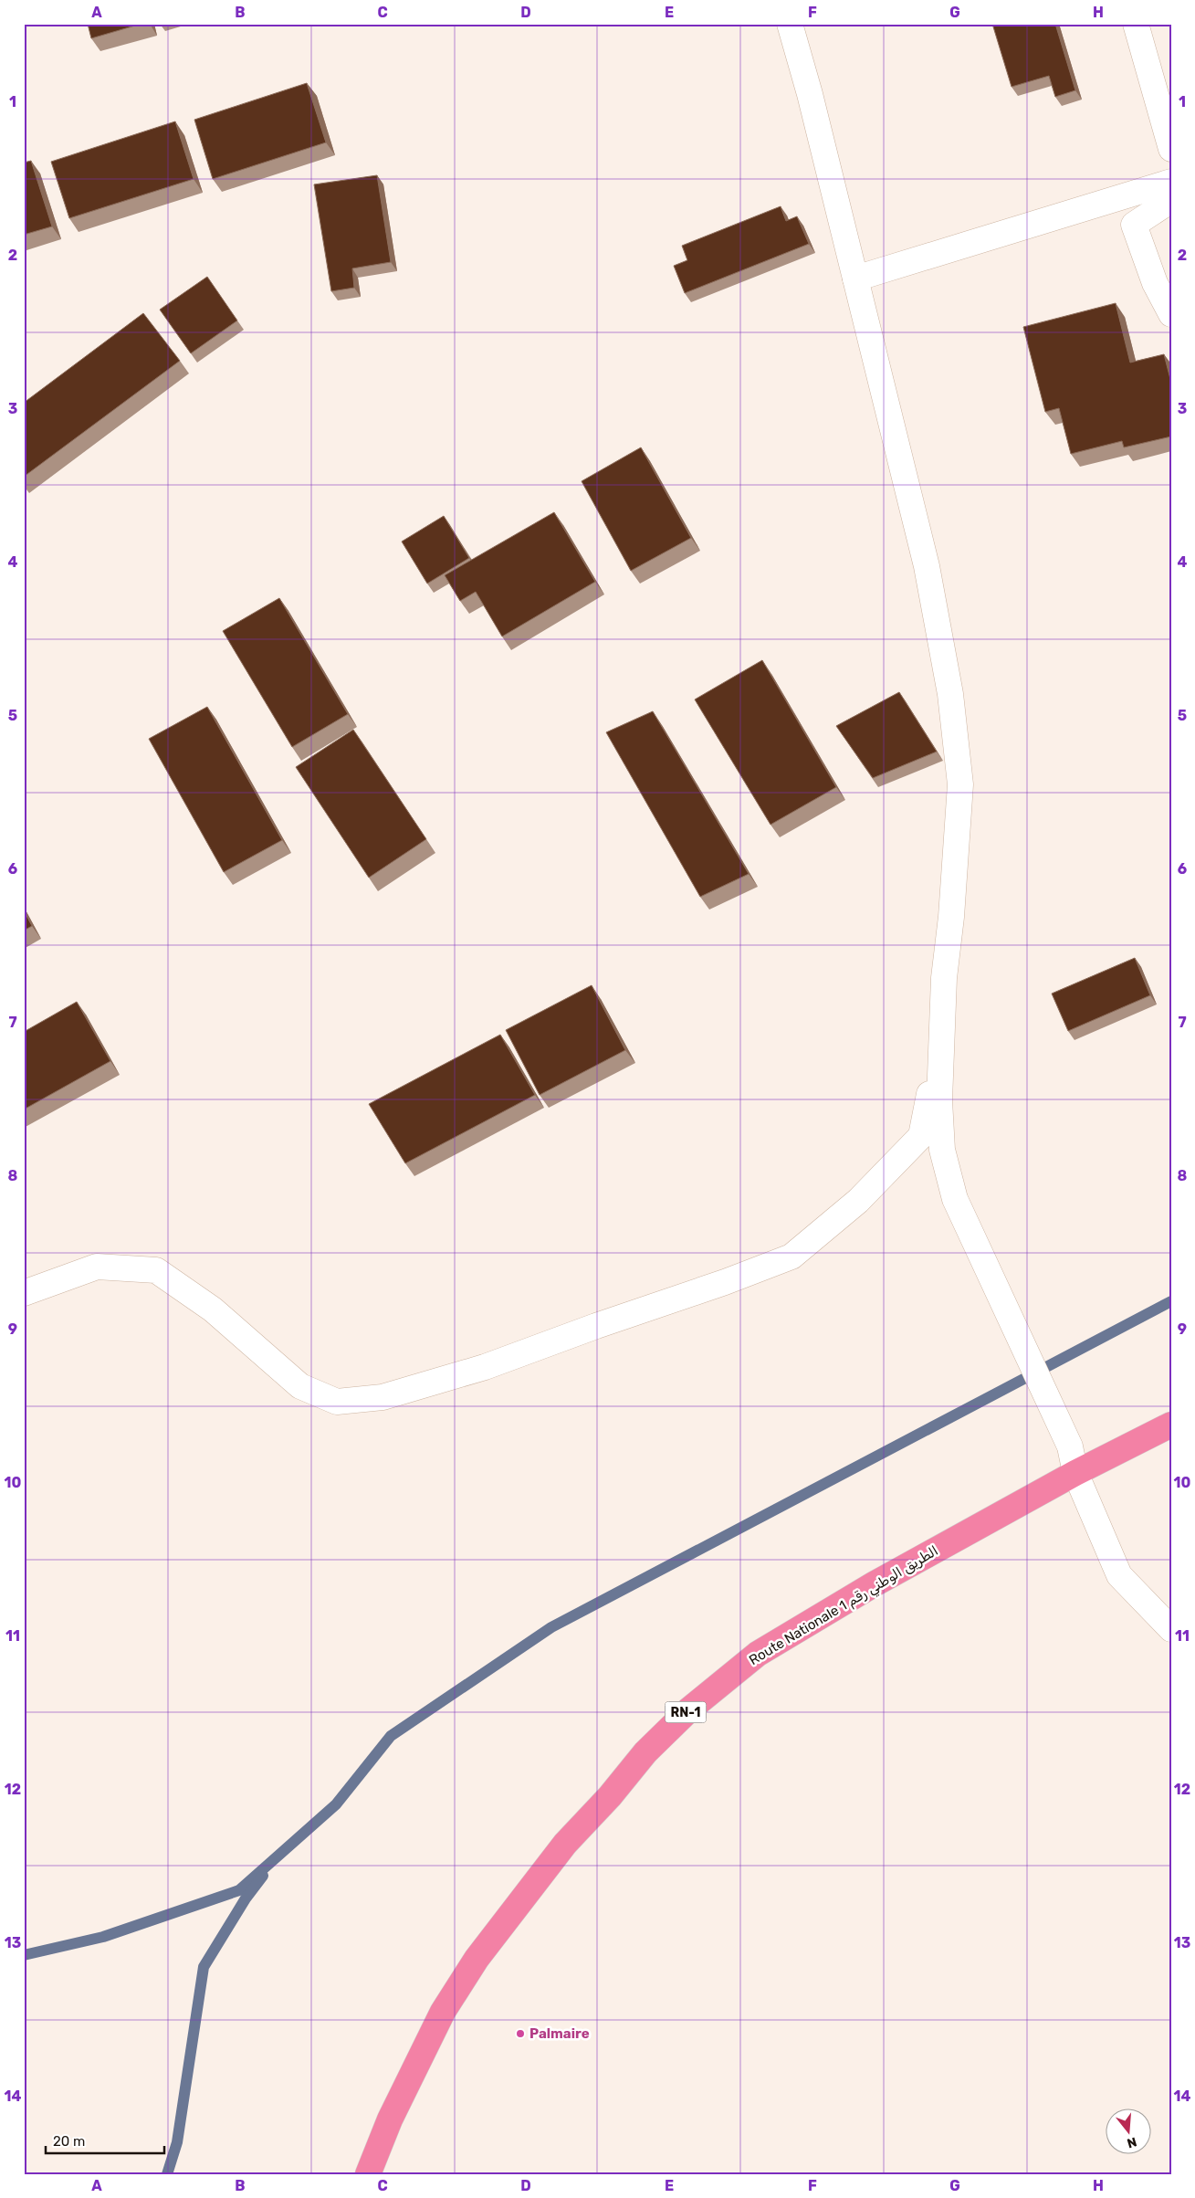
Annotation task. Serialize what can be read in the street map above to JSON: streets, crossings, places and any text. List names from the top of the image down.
{
  "streets": {
    "highway": ["Route Nationale الطريق الوطني رقم 1", "RN-1"]
  },
  "places": ["Palmaire"],
  "scale_bar": "20 m",
  "north": "bottom",
  "grid": {
    "columns": [
      "A",
      "B",
      "C",
      "D",
      "E",
      "F",
      "G",
      "H"
    ],
    "rows": [
      "1",
      "2",
      "3",
      "4",
      "5",
      "6",
      "7",
      "8",
      "9",
      "10",
      "11",
      "12",
      "13",
      "14"
    ]
  }
}
